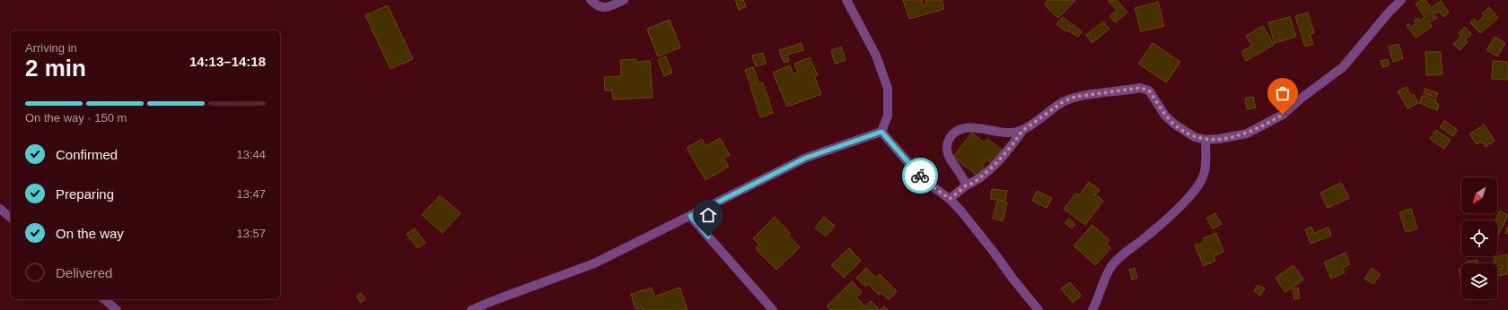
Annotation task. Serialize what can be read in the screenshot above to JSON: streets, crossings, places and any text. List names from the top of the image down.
{
  "north": "bottom left",
  "page": {
    "heading": ["2 min", "Arriving in", "14:13–14:18"],
    "bar": "On the way · 150 m",
    "list": [
      ["Confirmed", "13:44"],
      ["Preparing", "13:47"],
      ["On the way", "13:57"],
      "Delivered"
    ]
  }
}
